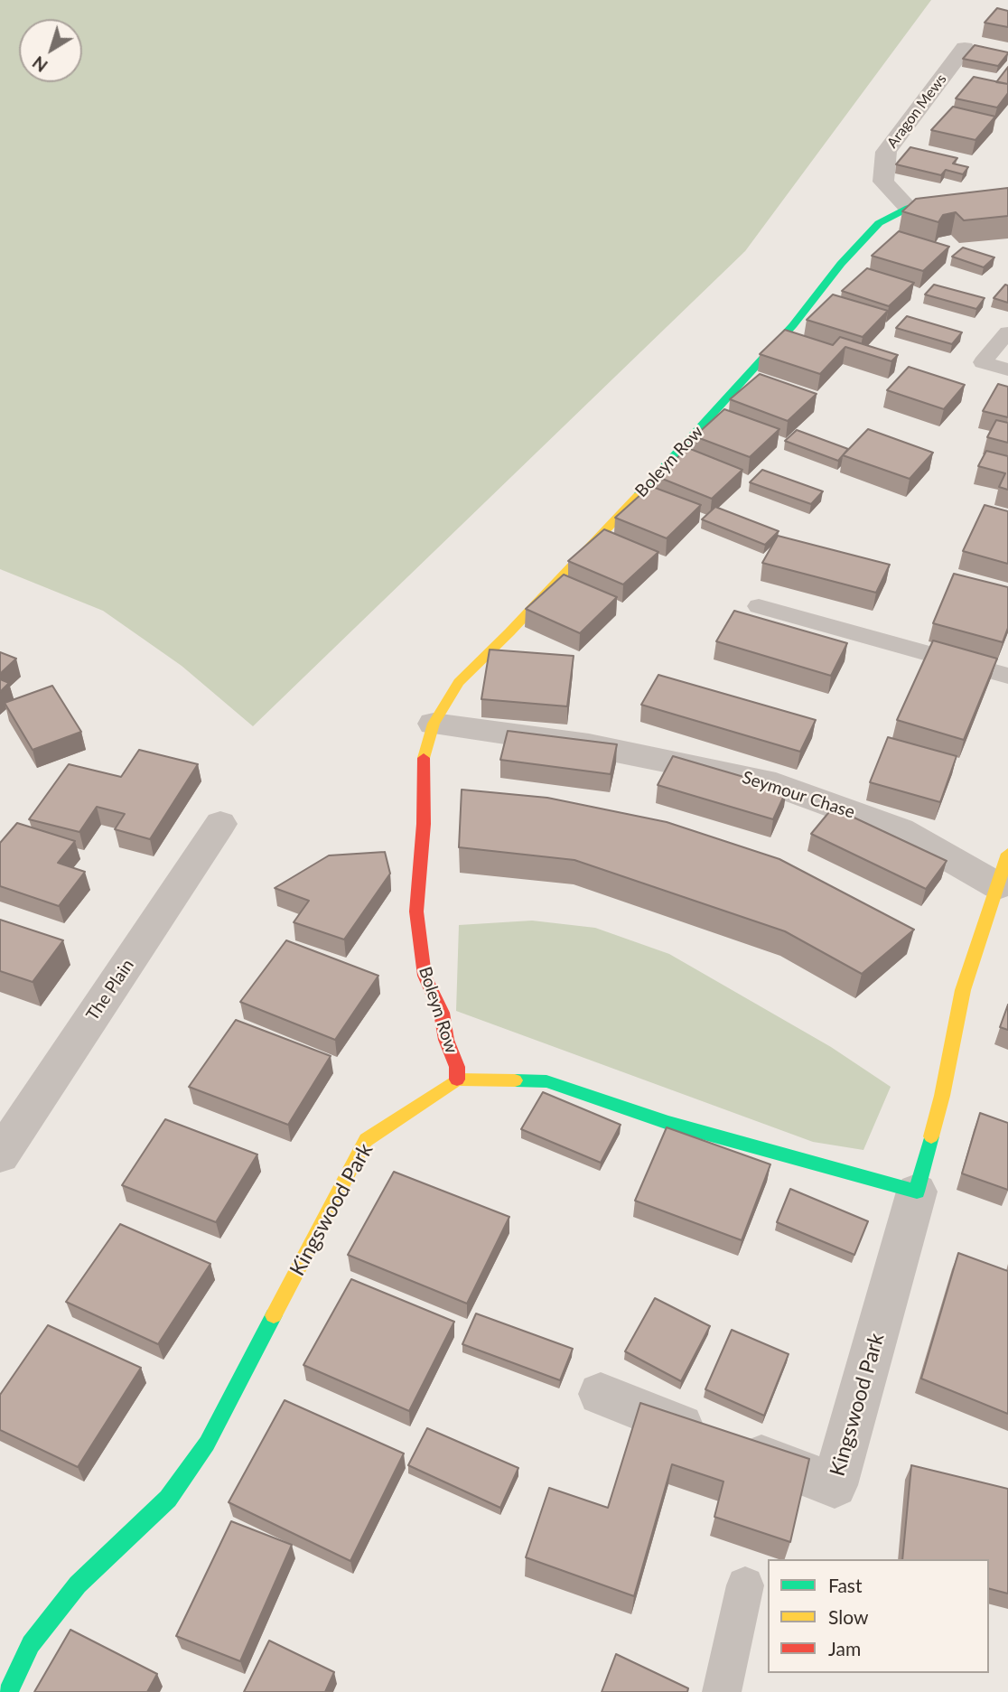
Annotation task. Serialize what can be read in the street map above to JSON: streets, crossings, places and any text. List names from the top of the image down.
{
  "streets": {
    "street": [
      "Aragon Mews",
      "Boleyn Row",
      "Seymour Chase",
      "The Plain",
      "Kingswood Park"
    ]
  },
  "crossings": [
    ["Aragon Mews", "Boleyn Row"],
    ["Boleyn Row", "Seymour Chase"],
    ["Boleyn Row", "Kingswood Park"],
    ["Seymour Chase", "Kingswood Park"]
  ],
  "legend": ["Fast", "Slow", "Jam"],
  "north": "bottom left"
}
